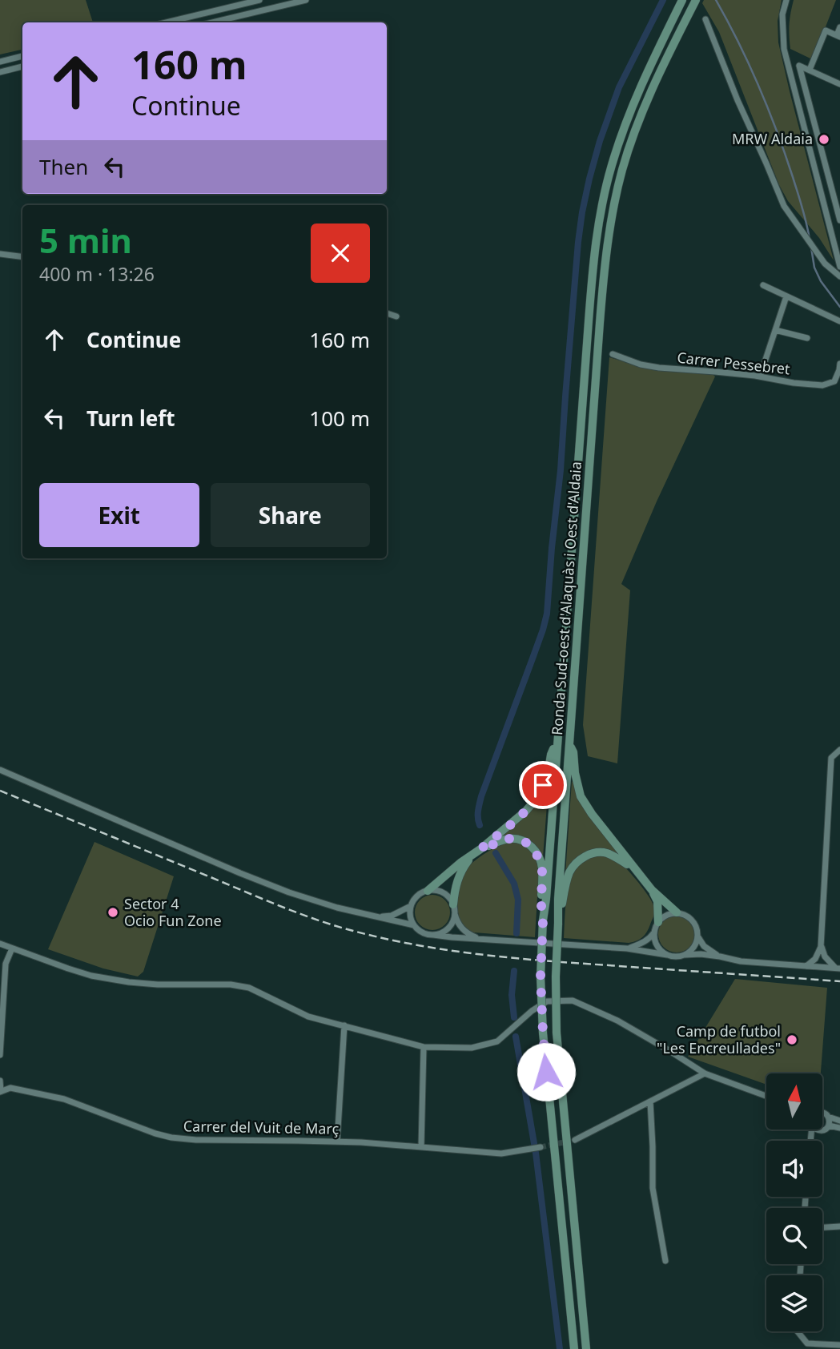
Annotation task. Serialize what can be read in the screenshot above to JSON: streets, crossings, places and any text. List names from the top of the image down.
{
  "streets": {
    "main road": ["Ronda Sud-oest d'Alaquàs i Oest d'Aldaia"],
    "street": ["Carrer Pessebret", "Carrer del Vuit de Març"]
  },
  "places": ["MRW Aldaia", "Sector 4 Ocio Fun Zone", "Camp de futbol \"Les Encreullades\""],
  "north": "top",
  "page": {
    "turn": ["160 m", "Continue"],
    "then": "Then",
    "heading": ["5 min", "400 m · 13:26"],
    "list": [
      {
        "name": "Continue",
        "value": "160 m"
      },
      {
        "name": "Turn left",
        "value": "100 m"
      }
    ],
    "buttons": ["Exit", "Share"]
  }
}
